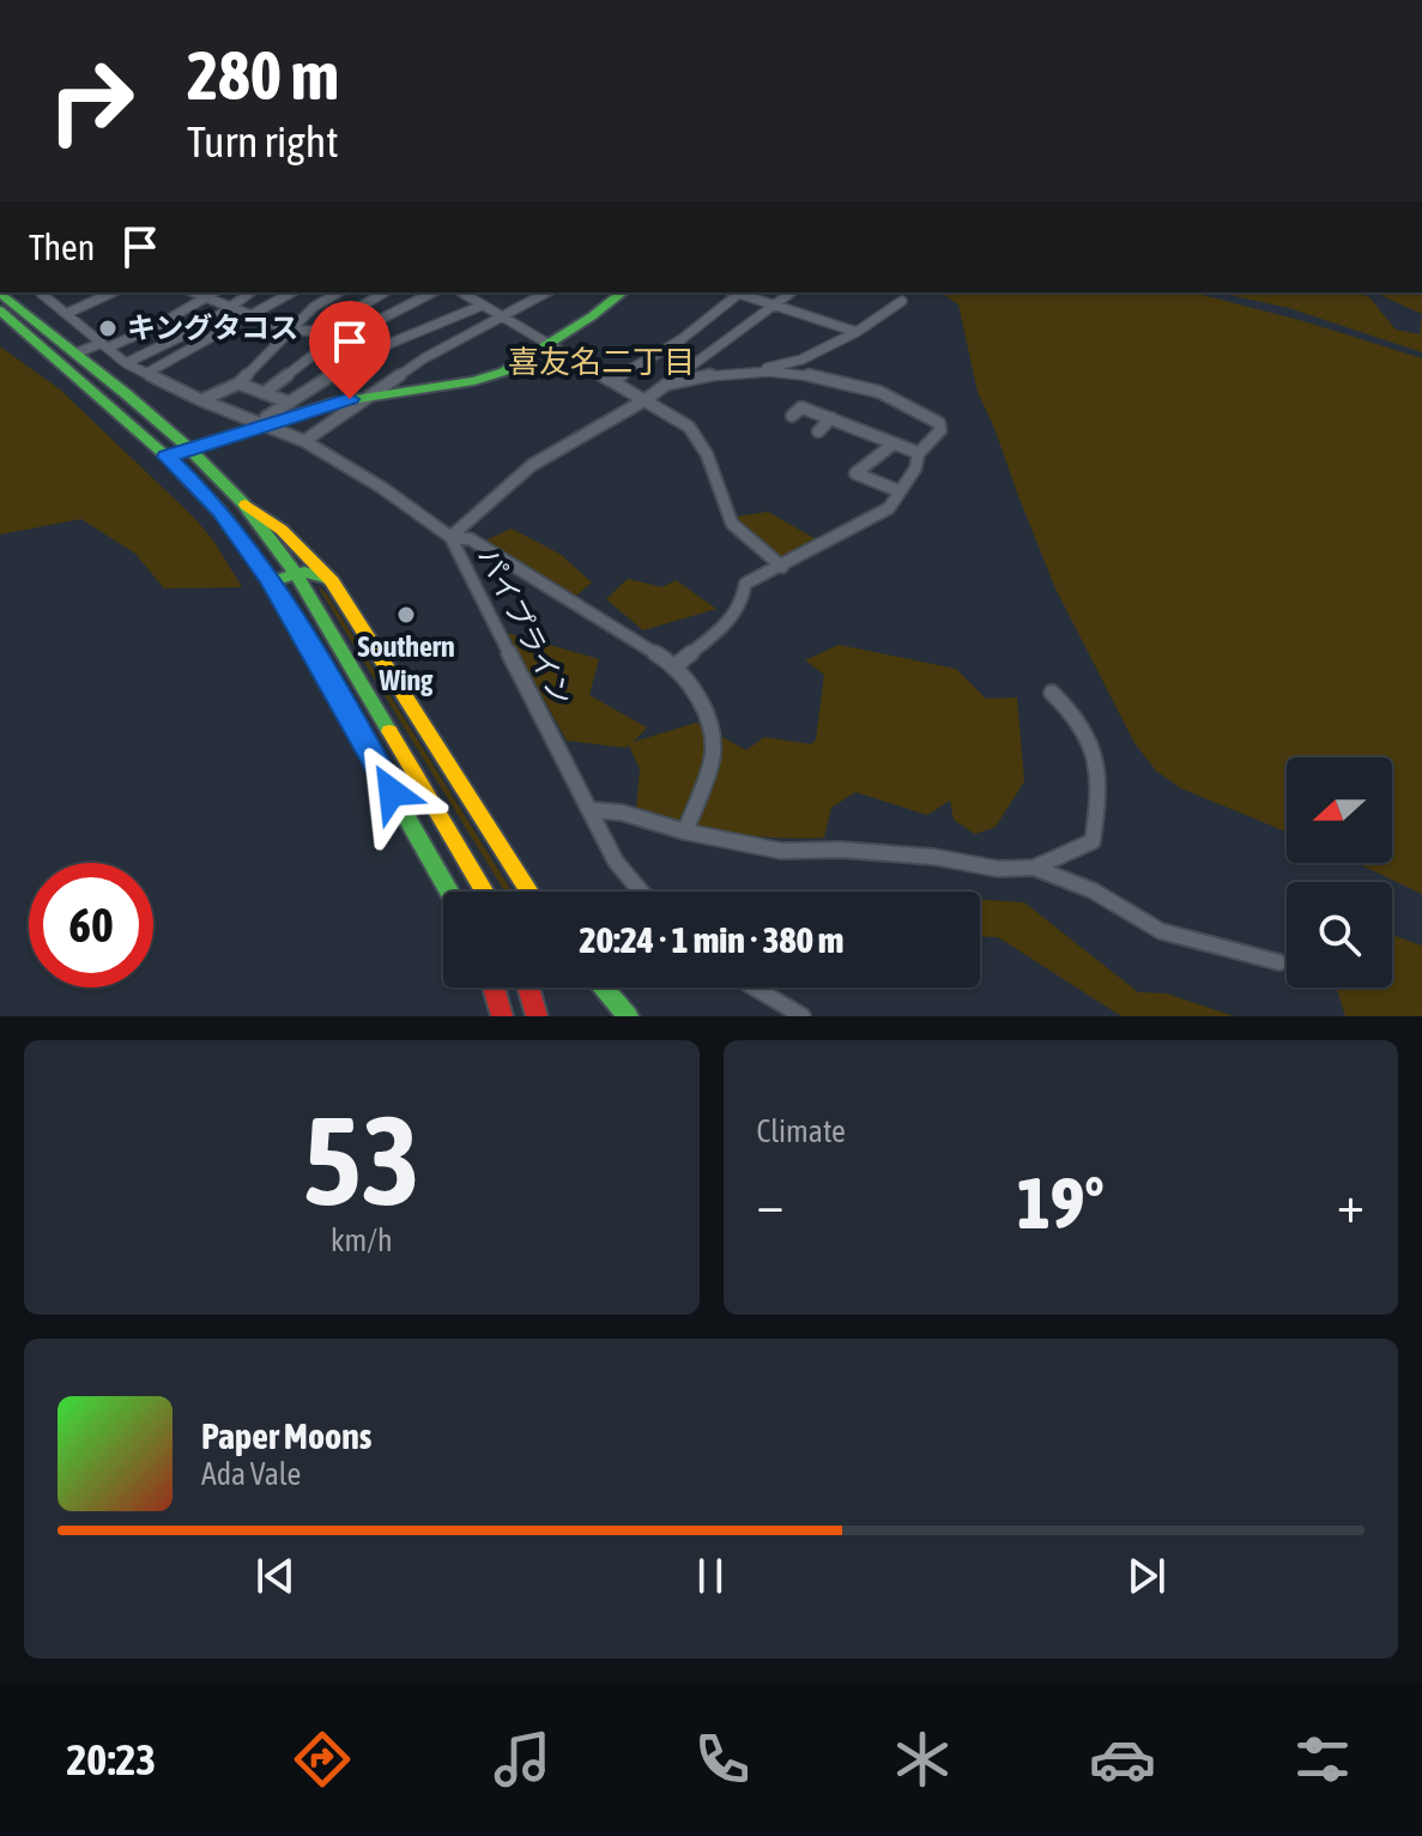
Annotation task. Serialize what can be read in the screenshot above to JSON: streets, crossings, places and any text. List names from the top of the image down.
{
  "streets": {
    "street": ["パイプライン"]
  },
  "districts": ["喜友名二丁目"],
  "places": ["キングタコス", "Southern Wing"],
  "north": "left",
  "page": {
    "turn": ["280 m", "Turn right"],
    "then": "Then",
    "limit": "60",
    "trip": "20:24 · 1 min · 380 m",
    "tile": [
      ["53", "km/h"],
      "Climate"
    ],
    "heat": ["−", "19°", "+"],
    "song": ["Paper Moons", "Ada Vale"],
    "tabs": "20:23"
  }
}
